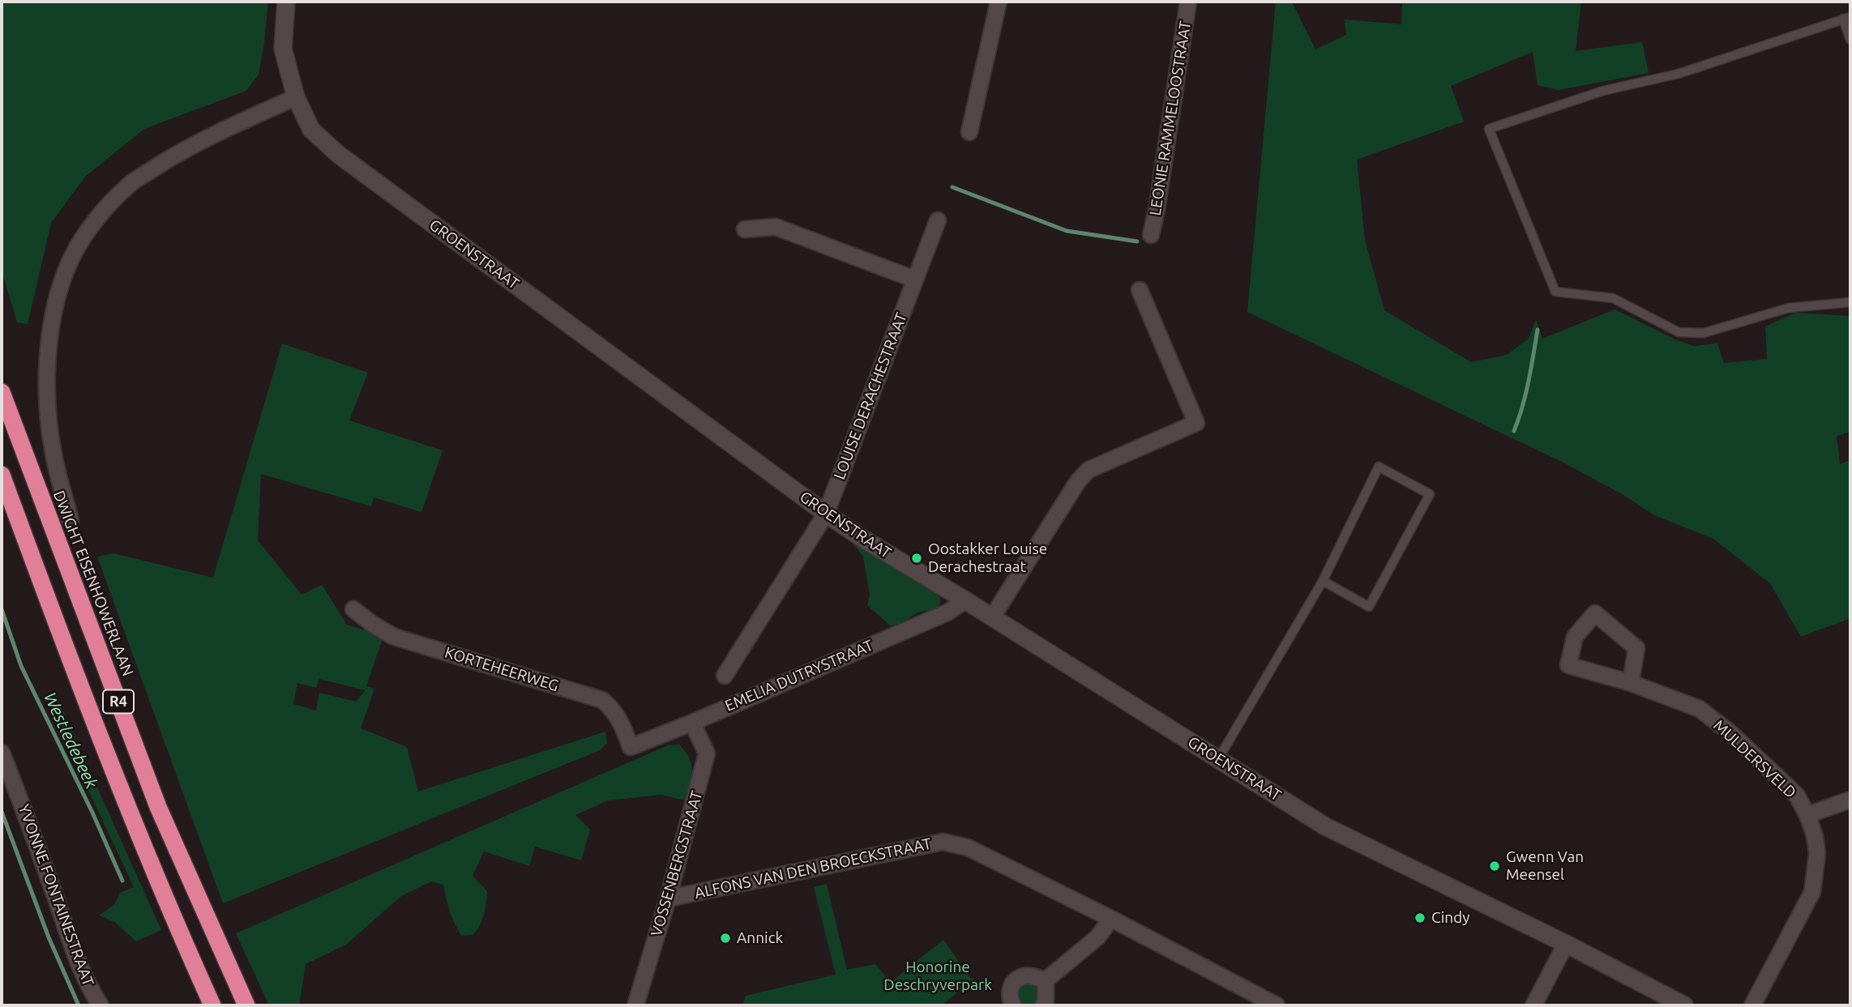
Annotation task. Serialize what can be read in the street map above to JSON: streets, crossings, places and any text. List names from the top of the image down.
{
  "streets": {
    "highway": ["DWIGHT EISENHOWERLAAN", "R4"],
    "street": [
      "LEONIE RAMMELOOSTRAAT",
      "GROENSTRAAT",
      "LOUISE DERACHESTRAAT",
      "KORTEHEERWEG",
      "EMELIA DUTRYSTRAAT",
      "MULDERSVELD",
      "VOSSENBERGSTRAAT",
      "ALFONS VAN DEN BROECKSTRAAT",
      "YVONNE FONTAINESTRAAT"
    ]
  },
  "crossings": [
    ["GROENSTRAAT", "LOUISE DERACHESTRAAT"],
    ["GROENSTRAAT", "EMELIA DUTRYSTRAAT"],
    ["LOUISE DERACHESTRAAT", "EMELIA DUTRYSTRAAT"],
    ["KORTEHEERWEG", "EMELIA DUTRYSTRAAT"],
    ["EMELIA DUTRYSTRAAT", "VOSSENBERGSTRAAT"],
    ["VOSSENBERGSTRAAT", "ALFONS VAN DEN BROECKSTRAAT"]
  ],
  "water": ["Westledebeek"],
  "parks": ["Honorine Deschryverpark"],
  "places": [
    "Oostakker Louise Derachestraat",
    "Gwenn Van Meensel",
    "Cindy",
    "Annick"
  ]
}
